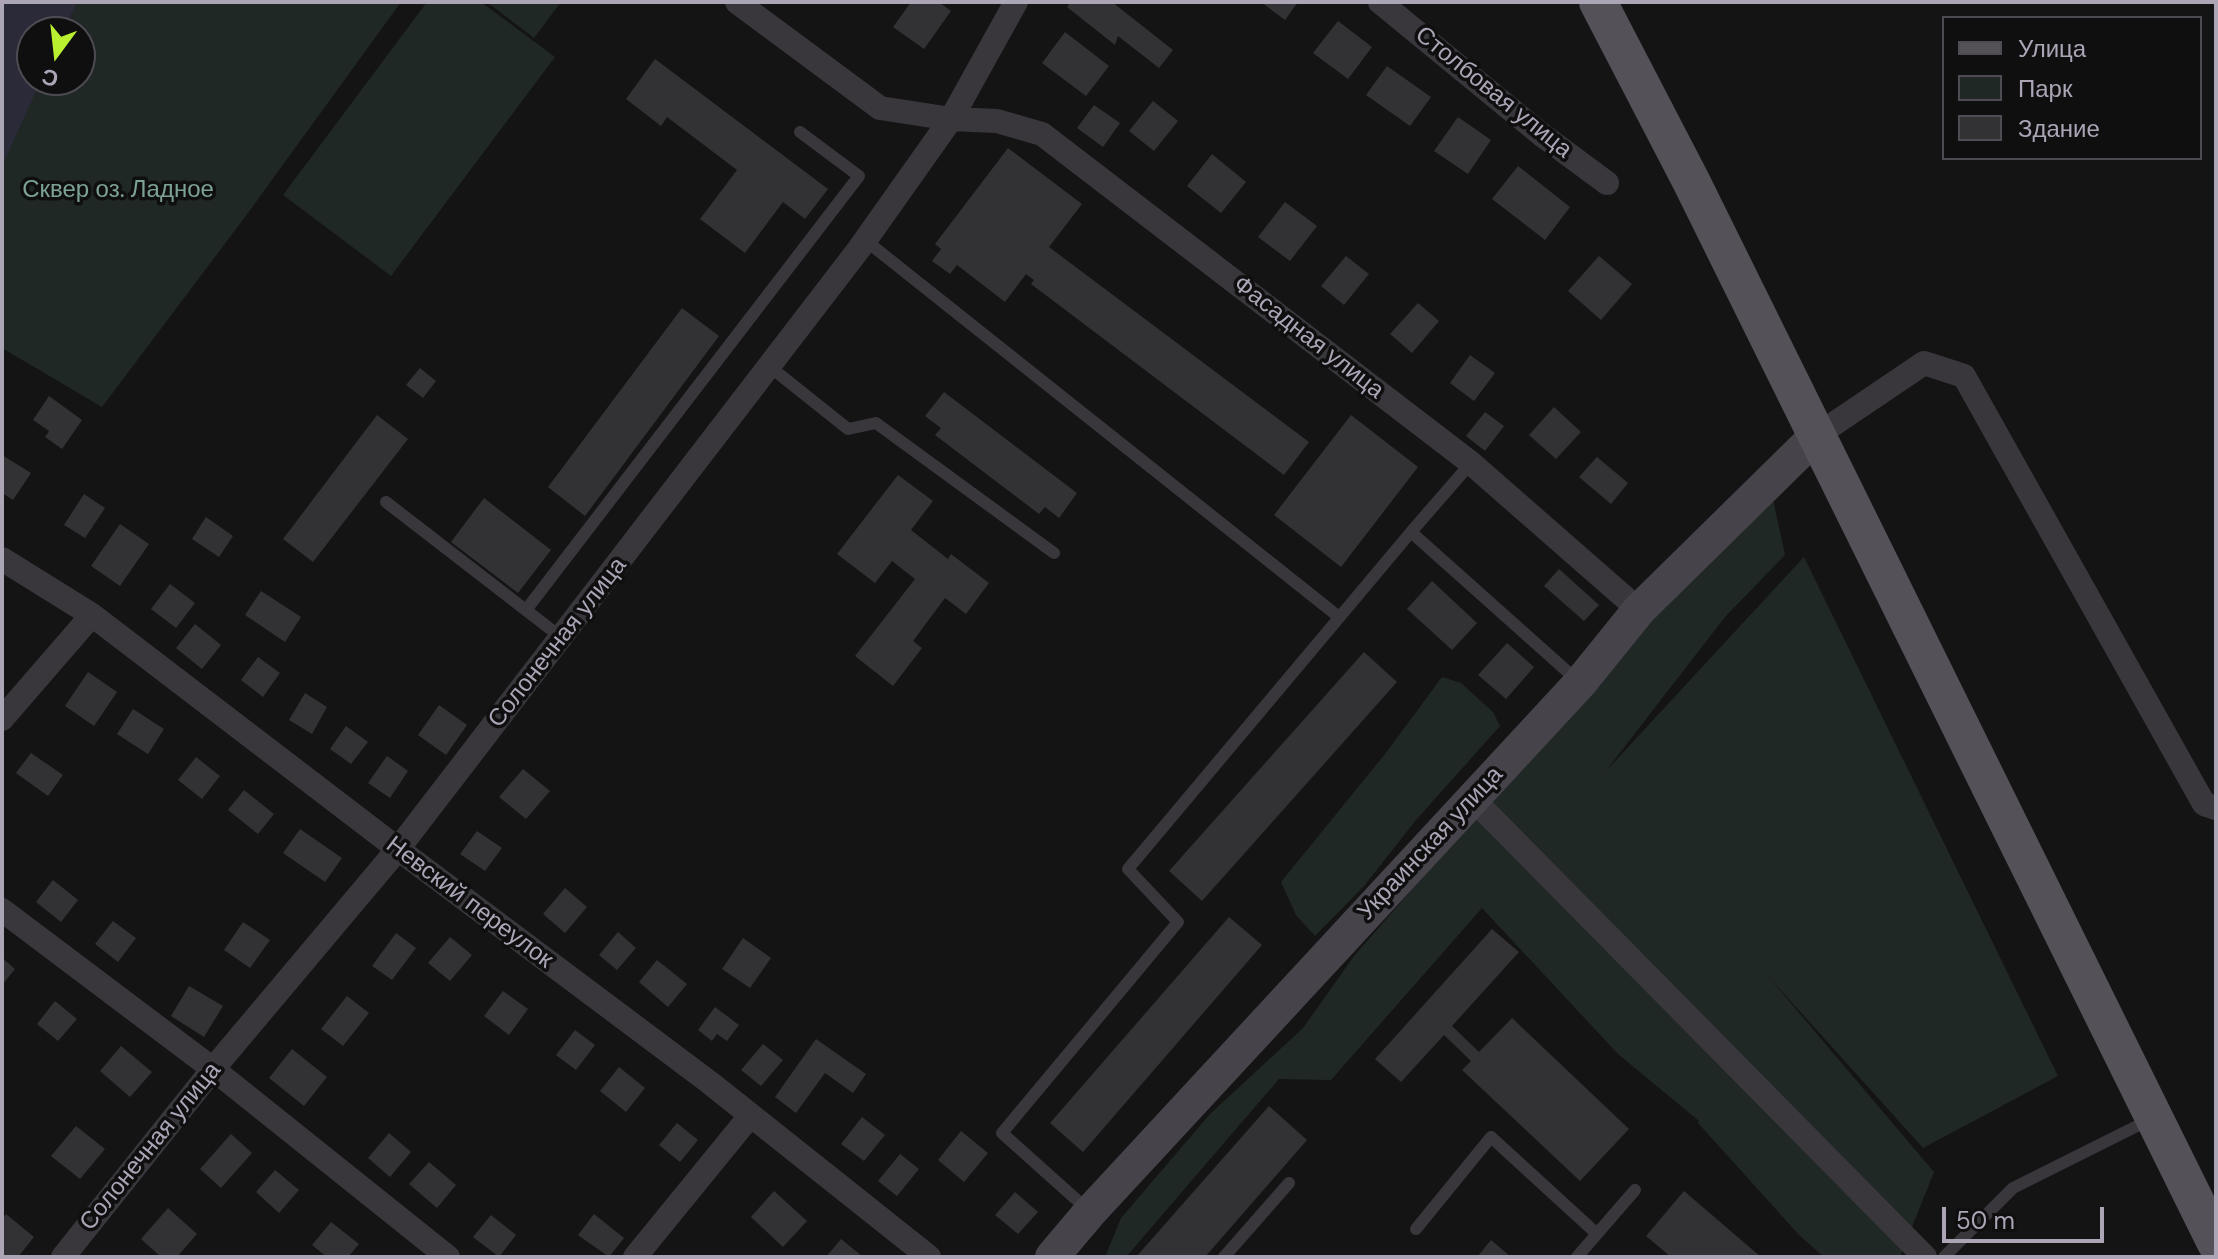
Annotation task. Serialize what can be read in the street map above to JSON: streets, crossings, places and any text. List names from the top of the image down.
{
  "streets": {
    "main road": ["Украинская улица"],
    "street": [
      "Столбовая улица",
      "Фасадная улица",
      "Солонечная улица",
      "Невский переулок"
    ]
  },
  "crossings": [
    ["Фасадная улица", "Солонечная улица"],
    ["Фасадная улица", "Украинская улица"],
    ["Солонечная улица", "Невский переулок"]
  ],
  "parks": ["Сквер оз. Ладное"],
  "legend": ["Улица", "Парк", "Здание"],
  "scale_bar": "50 m",
  "north": "bottom"
}
